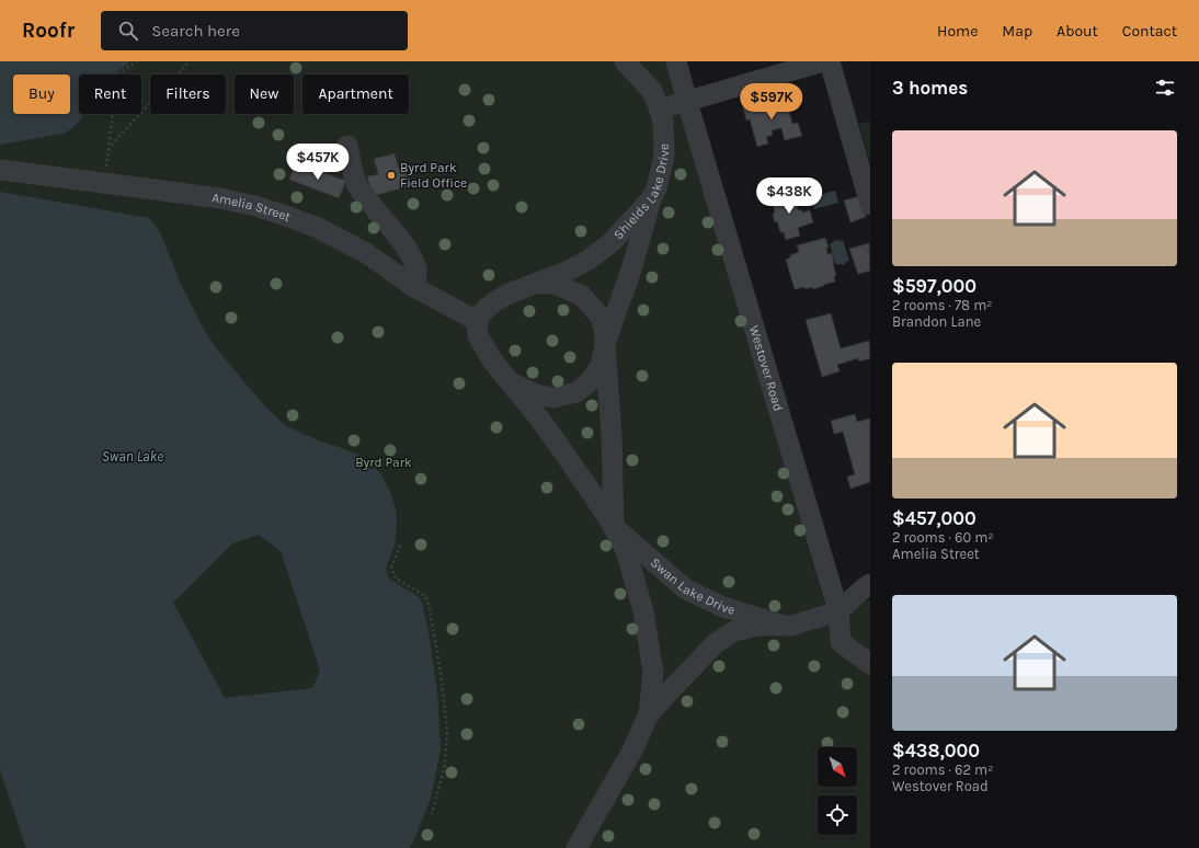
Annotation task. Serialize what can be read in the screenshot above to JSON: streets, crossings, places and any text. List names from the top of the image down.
{
  "streets": {
    "street": [
      "Shields Lake Drive",
      "Amelia Street",
      "Westover Road",
      "Swan Lake Drive"
    ]
  },
  "crossings": [
    ["Shields Lake Drive", "Amelia Street"],
    ["Shields Lake Drive", "Swan Lake Drive"],
    ["Amelia Street", "Swan Lake Drive"],
    ["Westover Road", "Swan Lake Drive"]
  ],
  "water": ["Swan Lake"],
  "parks": ["Byrd Park"],
  "places": ["Byrd Park Field Office"],
  "north": "bottom right",
  "page": {
    "header": "Roofr",
    "search": "Search here",
    "nav": [
      "Home",
      "Map",
      "About",
      "Contact"
    ],
    "heading": "3 homes",
    "chip": [
      "Buy",
      "Rent",
      "Filters",
      "New",
      "Apartment"
    ],
    "price": ["$597K", "$457K", "$438K"],
    "list": [
      {
        "name": "$597,000",
        "note": "2 rooms · 78 m² · Brandon Lane"
      },
      {
        "name": "$457,000",
        "note": "2 rooms · 60 m² · Amelia Street"
      },
      {
        "name": "$438,000",
        "note": "2 rooms · 62 m² · Westover Road"
      }
    ]
  }
}
